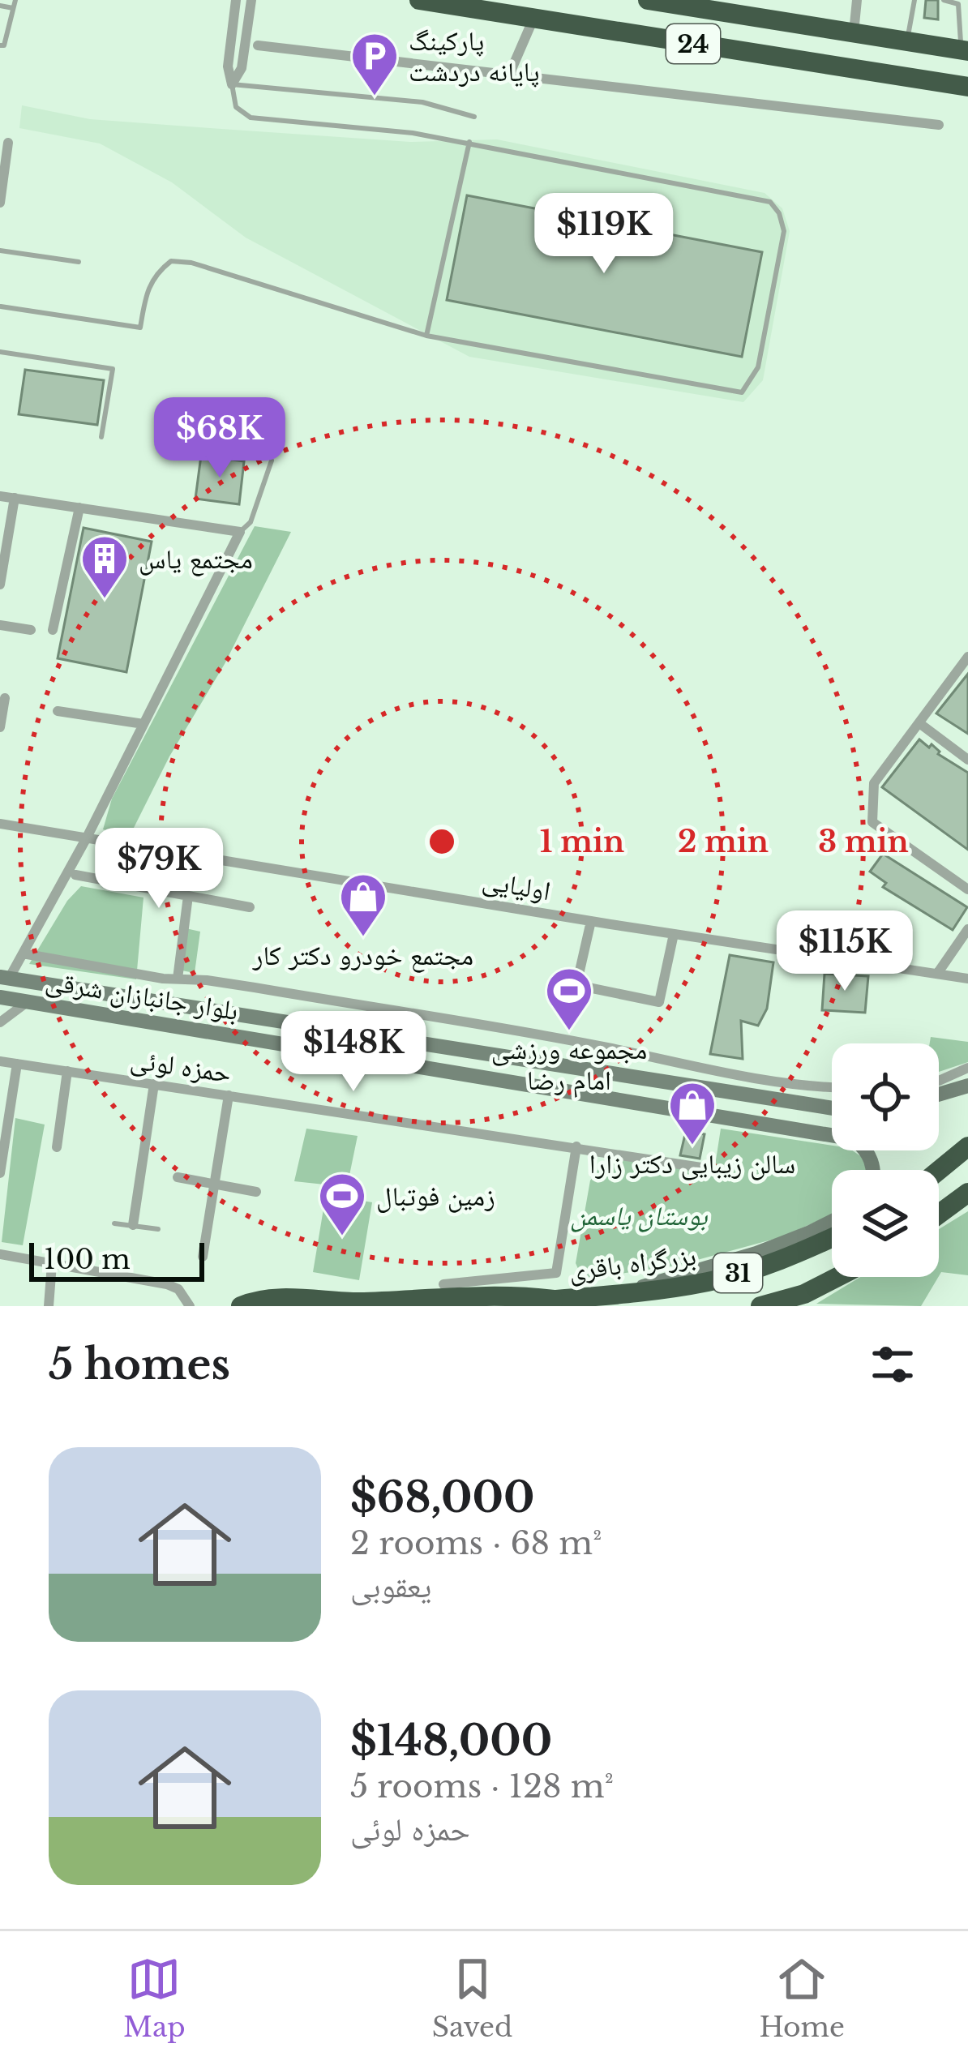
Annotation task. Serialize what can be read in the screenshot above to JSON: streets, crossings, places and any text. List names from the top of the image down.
{
  "streets": {
    "highway": ["24", "بزرگراه باقری", "31"],
    "main road": ["بلوار جانبازان شرقی"],
    "street": ["اولیایی", "حمزه لوئی"]
  },
  "parks": ["بوستان یاسمن"],
  "places": {
    "parking": ["پارکینگ پایانه دردشت"],
    "building": ["مجتمع یاس"],
    "shop": ["مجتمع خودرو دکتر کار", "سالن زیبایی دکتر زارا"],
    "sports": ["مجموعه ورزشی امام رضا", "زمین فوتبال"]
  },
  "scale_bar": "100 m",
  "page": {
    "price": [
      "$119K",
      "$68K",
      "$79K",
      "$115K",
      "$148K"
    ],
    "scale": "100 m",
    "heading": "5 homes",
    "list": [
      {
        "name": "$68,000",
        "note": "2 rooms · 68 m² · یعقوبی"
      },
      {
        "name": "$148,000",
        "note": "5 rooms · 128 m² · حمزه لوئی"
      }
    ],
    "tabs": ["Map", "Saved", "Home"]
  },
  "rings": ["1 min", "2 min", "3 min"]
}
